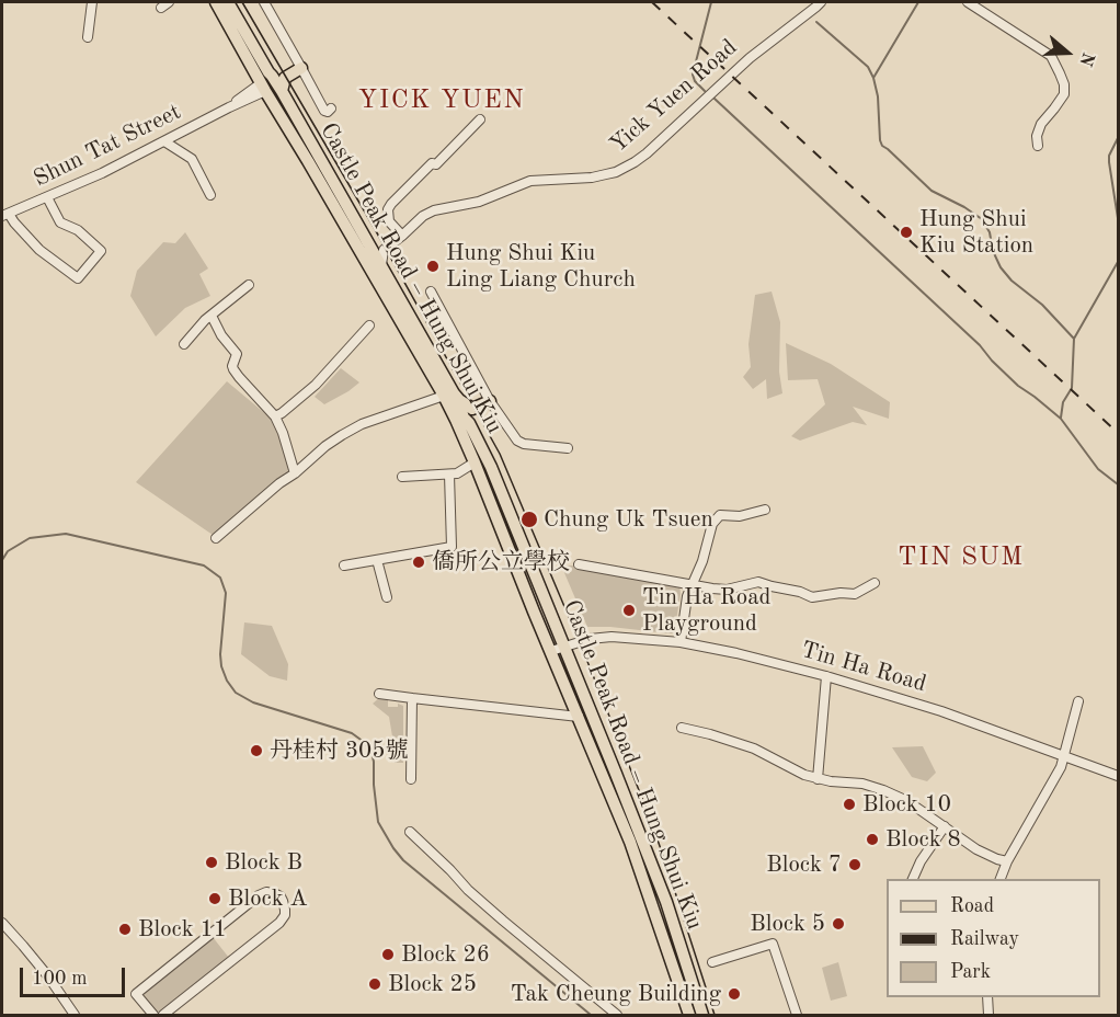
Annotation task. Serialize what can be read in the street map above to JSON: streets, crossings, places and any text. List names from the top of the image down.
{
  "streets": {
    "main road": ["Castle Peak Road – Hung Shui Kiu"],
    "street": ["Yick Yuen Road", "Shun Tat Street", "Tin Ha Road"]
  },
  "crossings": [
    ["Shun Tat Street", "Castle Peak Road – Hung Shui Kiu"],
    ["Castle Peak Road – Hung Shui Kiu", "Tin Ha Road"]
  ],
  "districts": ["YICK YUEN", "TIN SUM"],
  "places": [
    "Hung Shui Kiu Station",
    "Hung Shui Kiu Ling Liang Church",
    "Chung Uk Tsuen",
    "僑所公立學校",
    "Tin Ha Road Playground",
    "丹桂村 305號",
    "Block 10",
    "Block 8",
    "Block B",
    "Block 7",
    "Block A",
    "Block 5",
    "Block 11",
    "Block 26",
    "Block 25",
    "Tak Cheung Building"
  ],
  "legend": ["Road", "Railway", "Park"],
  "scale_bar": "100 m",
  "north": "right"
}
